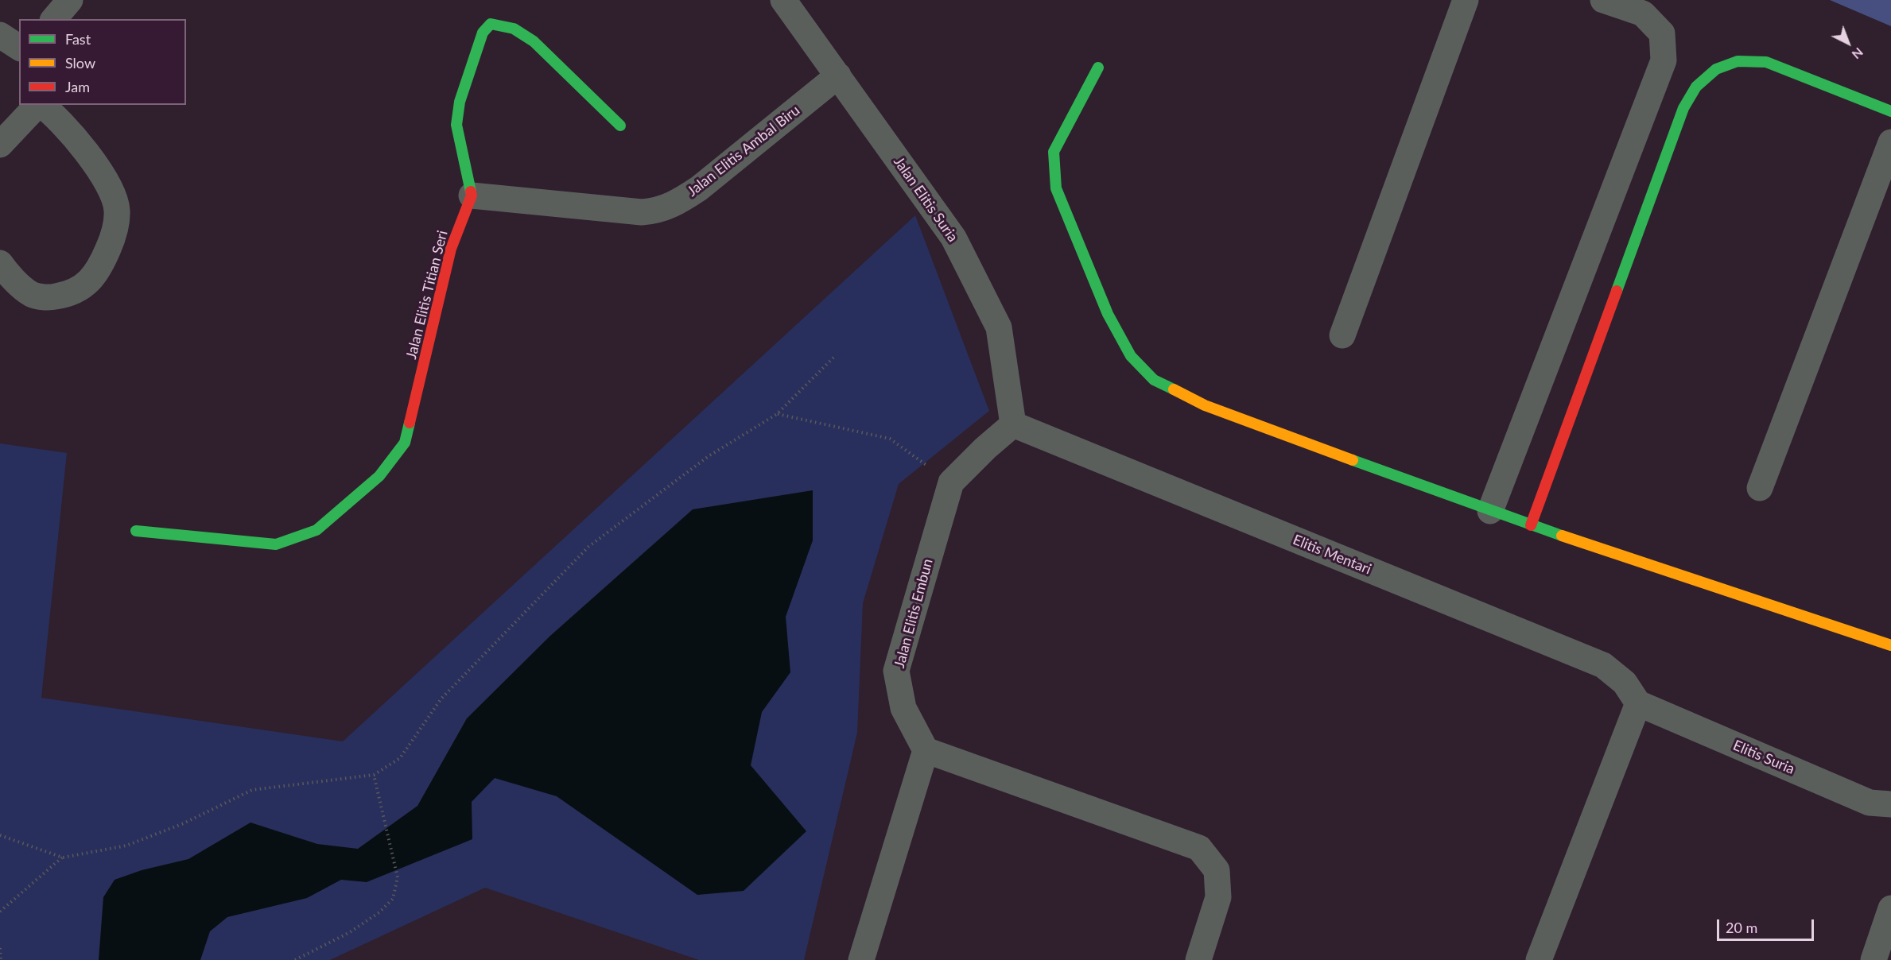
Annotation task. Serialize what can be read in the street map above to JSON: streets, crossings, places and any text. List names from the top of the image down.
{
  "streets": {
    "street": [
      "Jalan Elitis Ambal Biru",
      "Jalan Elitis Suria",
      "Jalan Elitis Titian Seri",
      "Elitis Mentari",
      "Jalan Elitis Embun",
      "Elitis Suria"
    ]
  },
  "crossings": [
    ["Jalan Elitis Ambal Biru", "Jalan Elitis Suria"],
    ["Jalan Elitis Ambal Biru", "Jalan Elitis Titian Seri"],
    ["Jalan Elitis Suria", "Elitis Mentari"],
    ["Jalan Elitis Suria", "Jalan Elitis Embun"],
    ["Elitis Mentari", "Jalan Elitis Embun"],
    ["Elitis Mentari", "Elitis Suria"]
  ],
  "legend": ["Fast", "Slow", "Jam"],
  "scale_bar": "20 m",
  "north": "bottom right"
}
